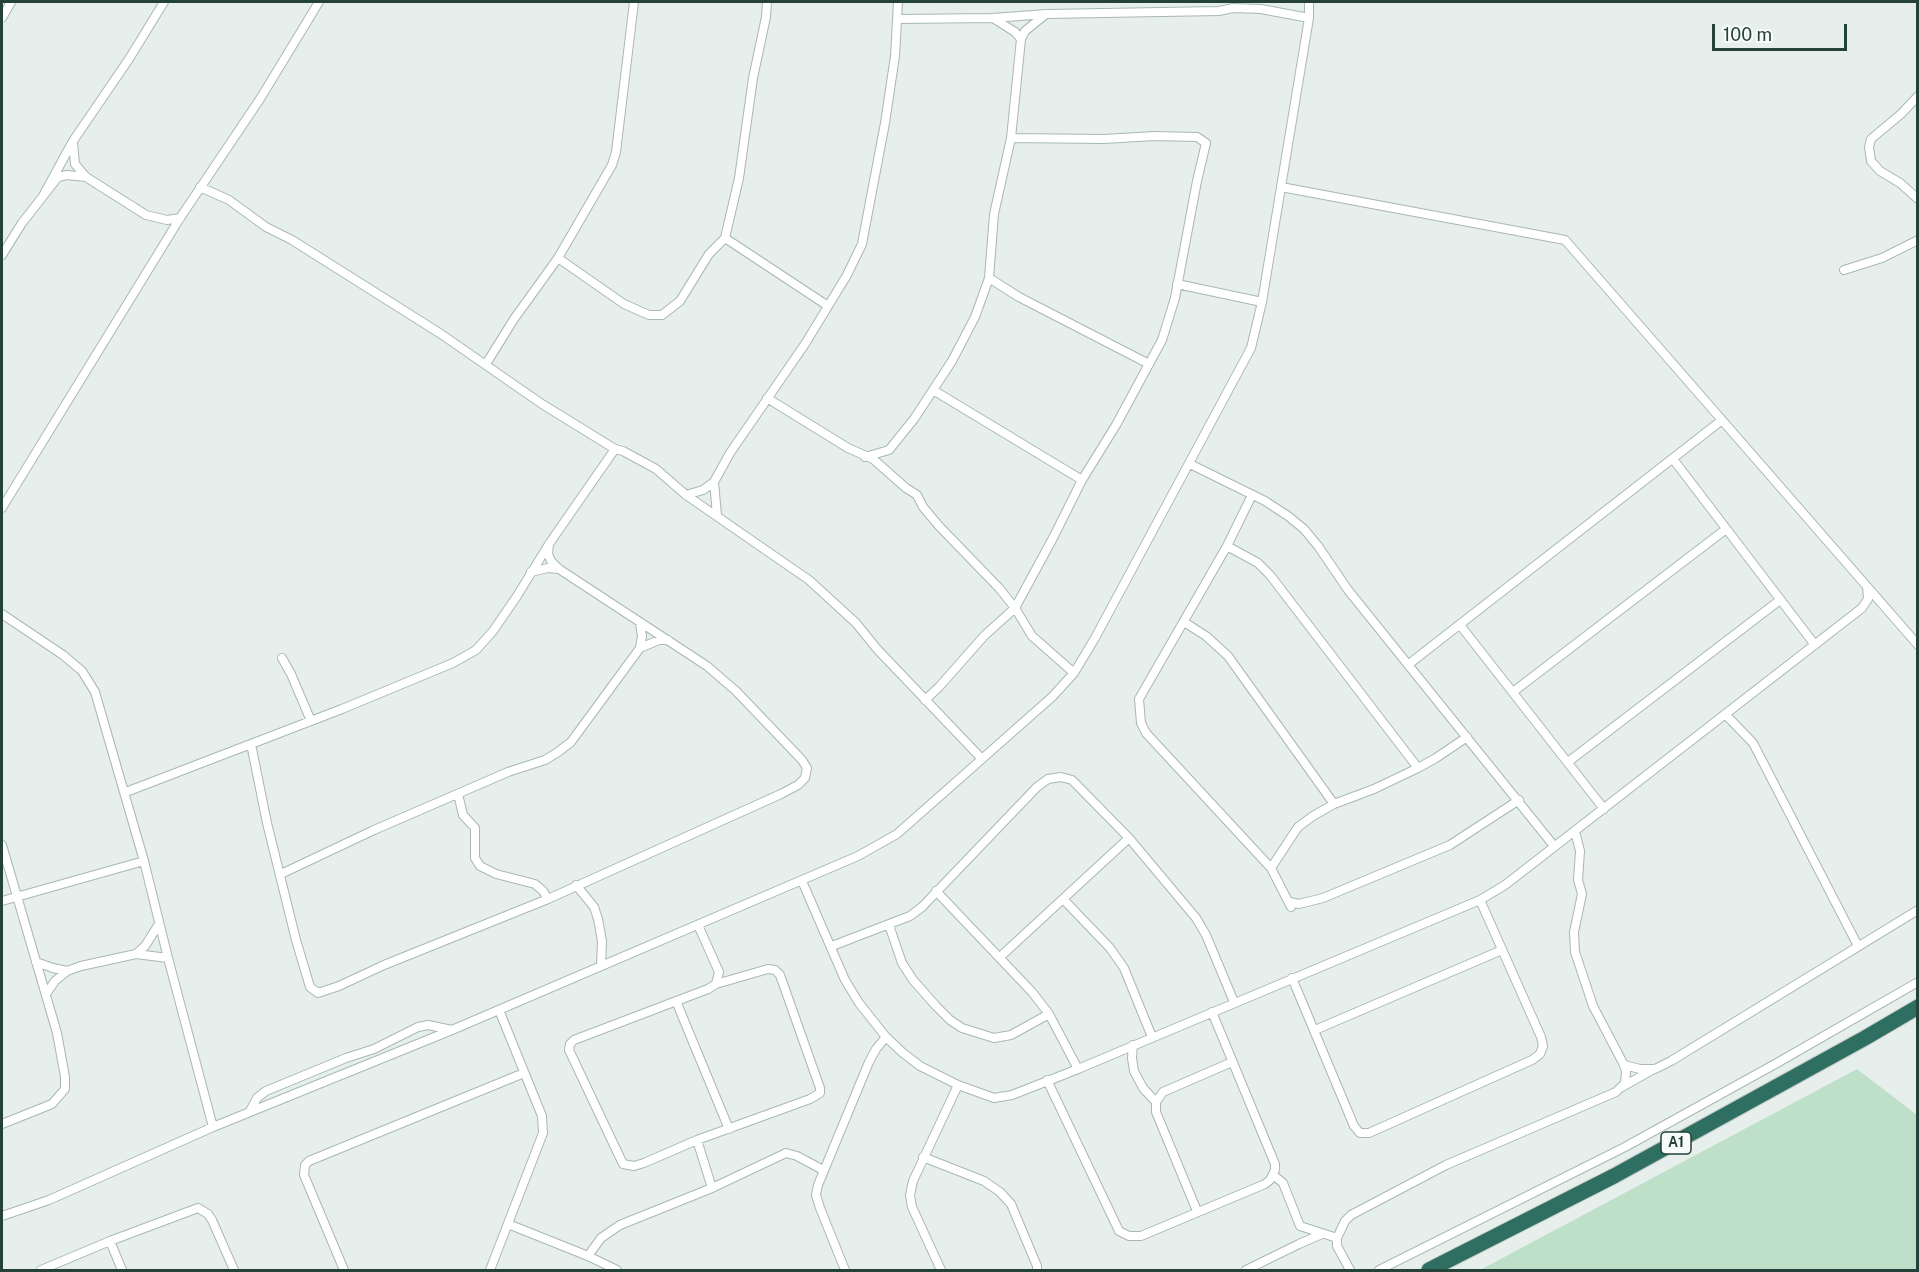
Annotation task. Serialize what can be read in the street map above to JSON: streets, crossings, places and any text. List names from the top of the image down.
{
  "streets": {
    "highway": ["A1"]
  },
  "scale_bar": "100 m"
}
